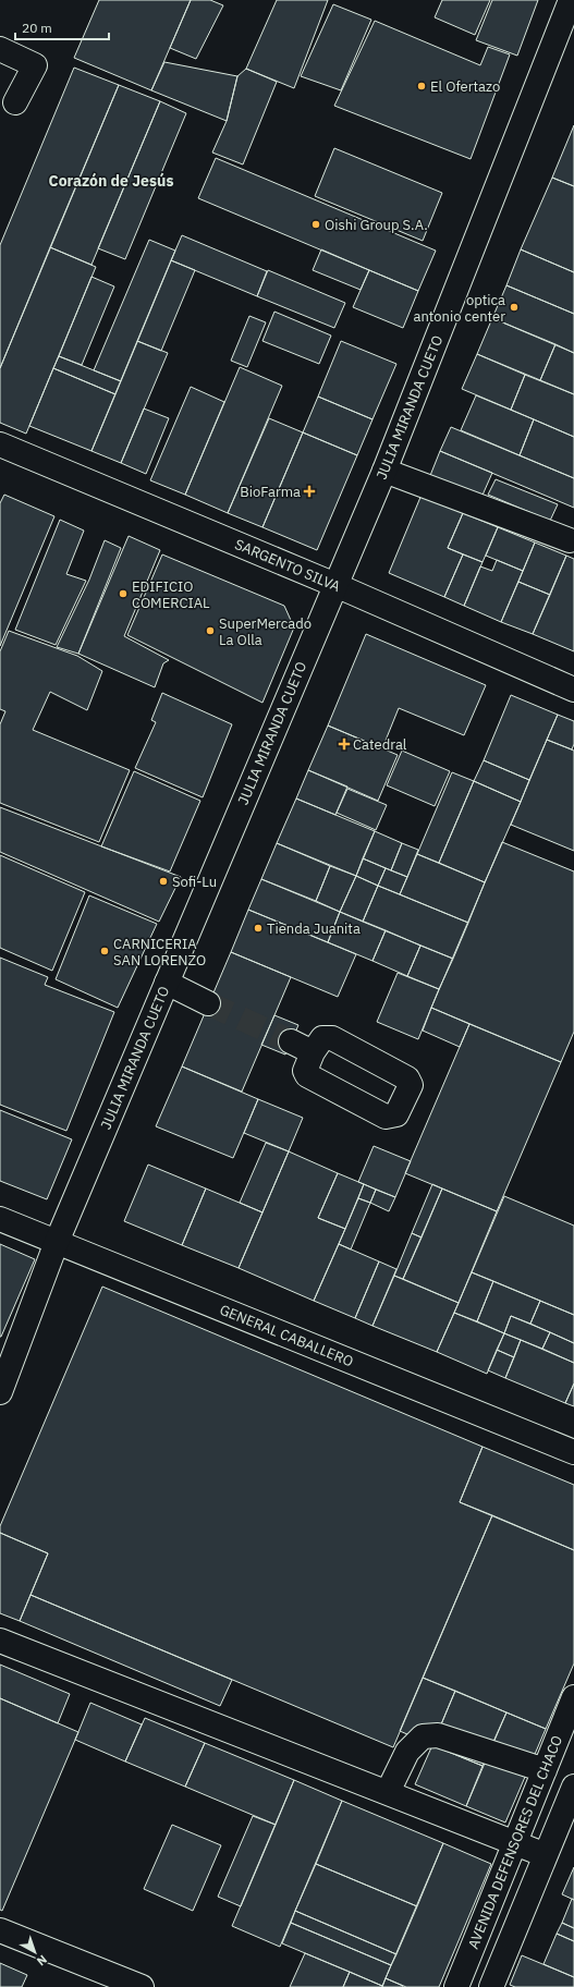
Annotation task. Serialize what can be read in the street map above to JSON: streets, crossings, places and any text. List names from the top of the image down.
{
  "streets": {
    "main road": [
      "JULIA MIRANDA CUETO",
      "SARGENTO SILVA",
      "GENERAL CABALLERO",
      "AVENIDA DEFENSORES DEL CHACO"
    ]
  },
  "crossings": [
    ["JULIA MIRANDA CUETO", "SARGENTO SILVA"],
    ["JULIA MIRANDA CUETO", "GENERAL CABALLERO"]
  ],
  "districts": ["Corazón de Jesús"],
  "places": {
    "other": [
      "El Ofertazo",
      "Oishi Group S.A.",
      "optica antonio center",
      "EDIFICIO COMERCIAL",
      "SuperMercado La Olla",
      "Sofi-Lu",
      "Tienda Juanita",
      "CARNICERIA SAN LORENZO"
    ],
    "health": ["BioFarma", "Catedral"]
  },
  "scale_bar": "20 m",
  "north": "bottom right"
}
